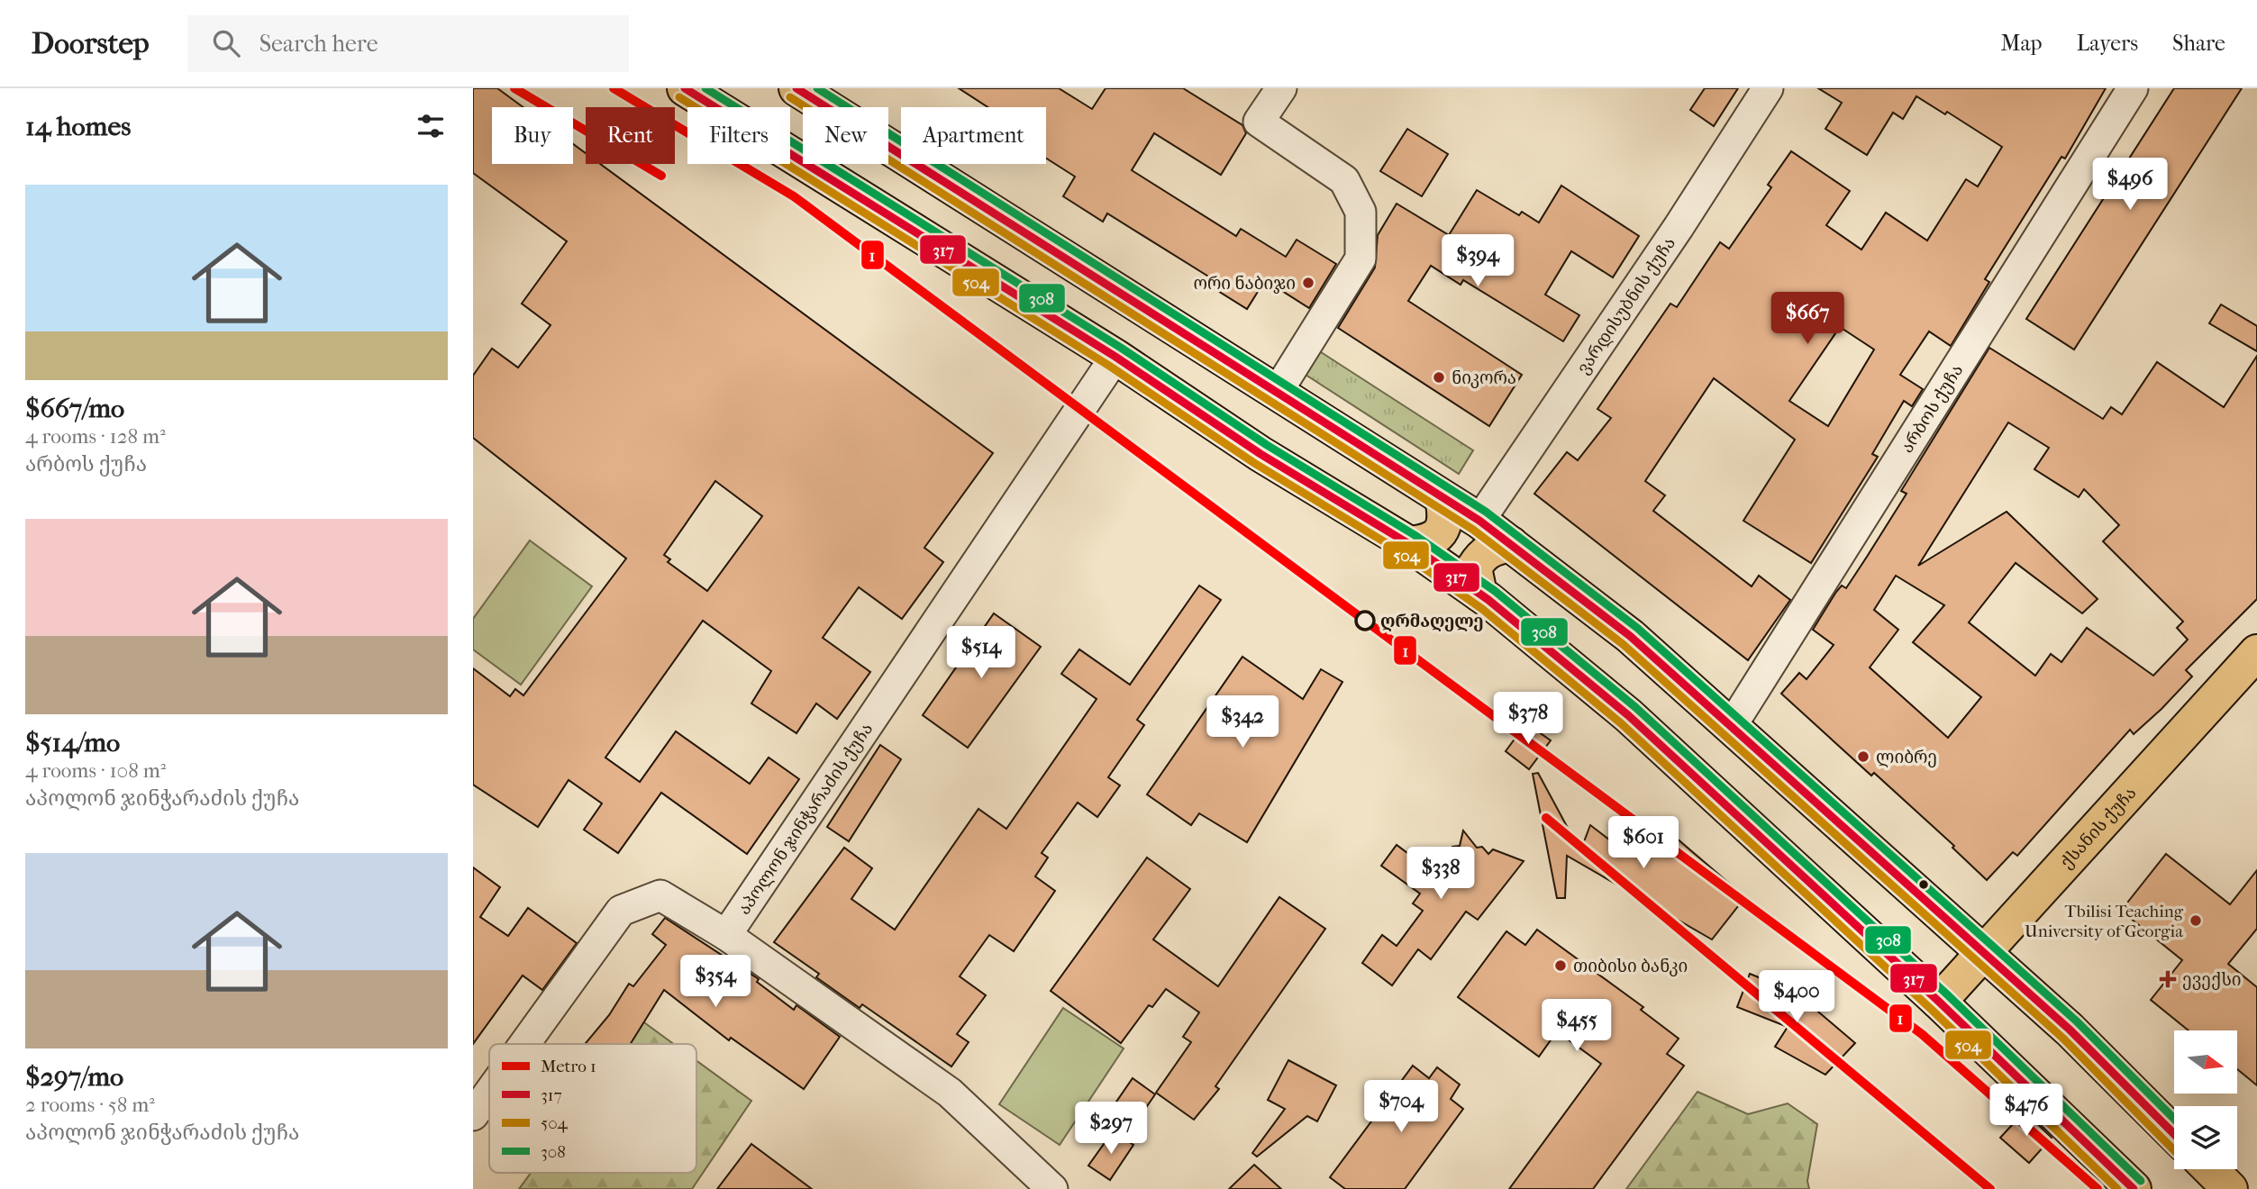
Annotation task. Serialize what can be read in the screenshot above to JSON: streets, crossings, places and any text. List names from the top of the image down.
{
  "streets": {
    "main road": ["ქსანის ქუჩა"],
    "street": ["ვარდისუბნის ქუჩა", "არბოს ქუჩა", "აპოლონ ჯინჭარაძის ქუჩა"]
  },
  "places": {
    "other": [
      "ორი ნაბიჯი",
      "ნიკორა",
      "ღრმაღელე",
      "ლიბრე",
      "Tbilisi Teaching University of Georgia",
      "თიბისი ბანკი"
    ],
    "health": ["ევექსი"]
  },
  "lines": [
    "metro line 1",
    "transit line 317",
    "transit line 308",
    "transit line 504"
  ],
  "legend": [
    "Metro 1",
    "317",
    "504",
    "308"
  ],
  "north": "right",
  "page": {
    "header": "Doorstep",
    "search": "Search here",
    "nav": ["Map", "Layers", "Share"],
    "heading": "14 homes",
    "chip": [
      "Buy",
      "Rent",
      "Filters",
      "New",
      "Apartment"
    ],
    "price": [
      "$496",
      "$394",
      "$667",
      "$514",
      "$378",
      "$342",
      "$601",
      "$338",
      "$354",
      "$400",
      "$455",
      "$704",
      "$476",
      "$297"
    ],
    "list": [
      {
        "name": "$667/mo",
        "note": "4 rooms · 128 m² · არბოს ქუჩა"
      },
      {
        "name": "$514/mo",
        "note": "4 rooms · 108 m² · აპოლონ ჯინჭარაძის ქუჩა"
      },
      {
        "name": "$297/mo",
        "note": "2 rooms · 58 m² · აპოლონ ჯინჭარაძის ქუჩა"
      }
    ]
  }
}
